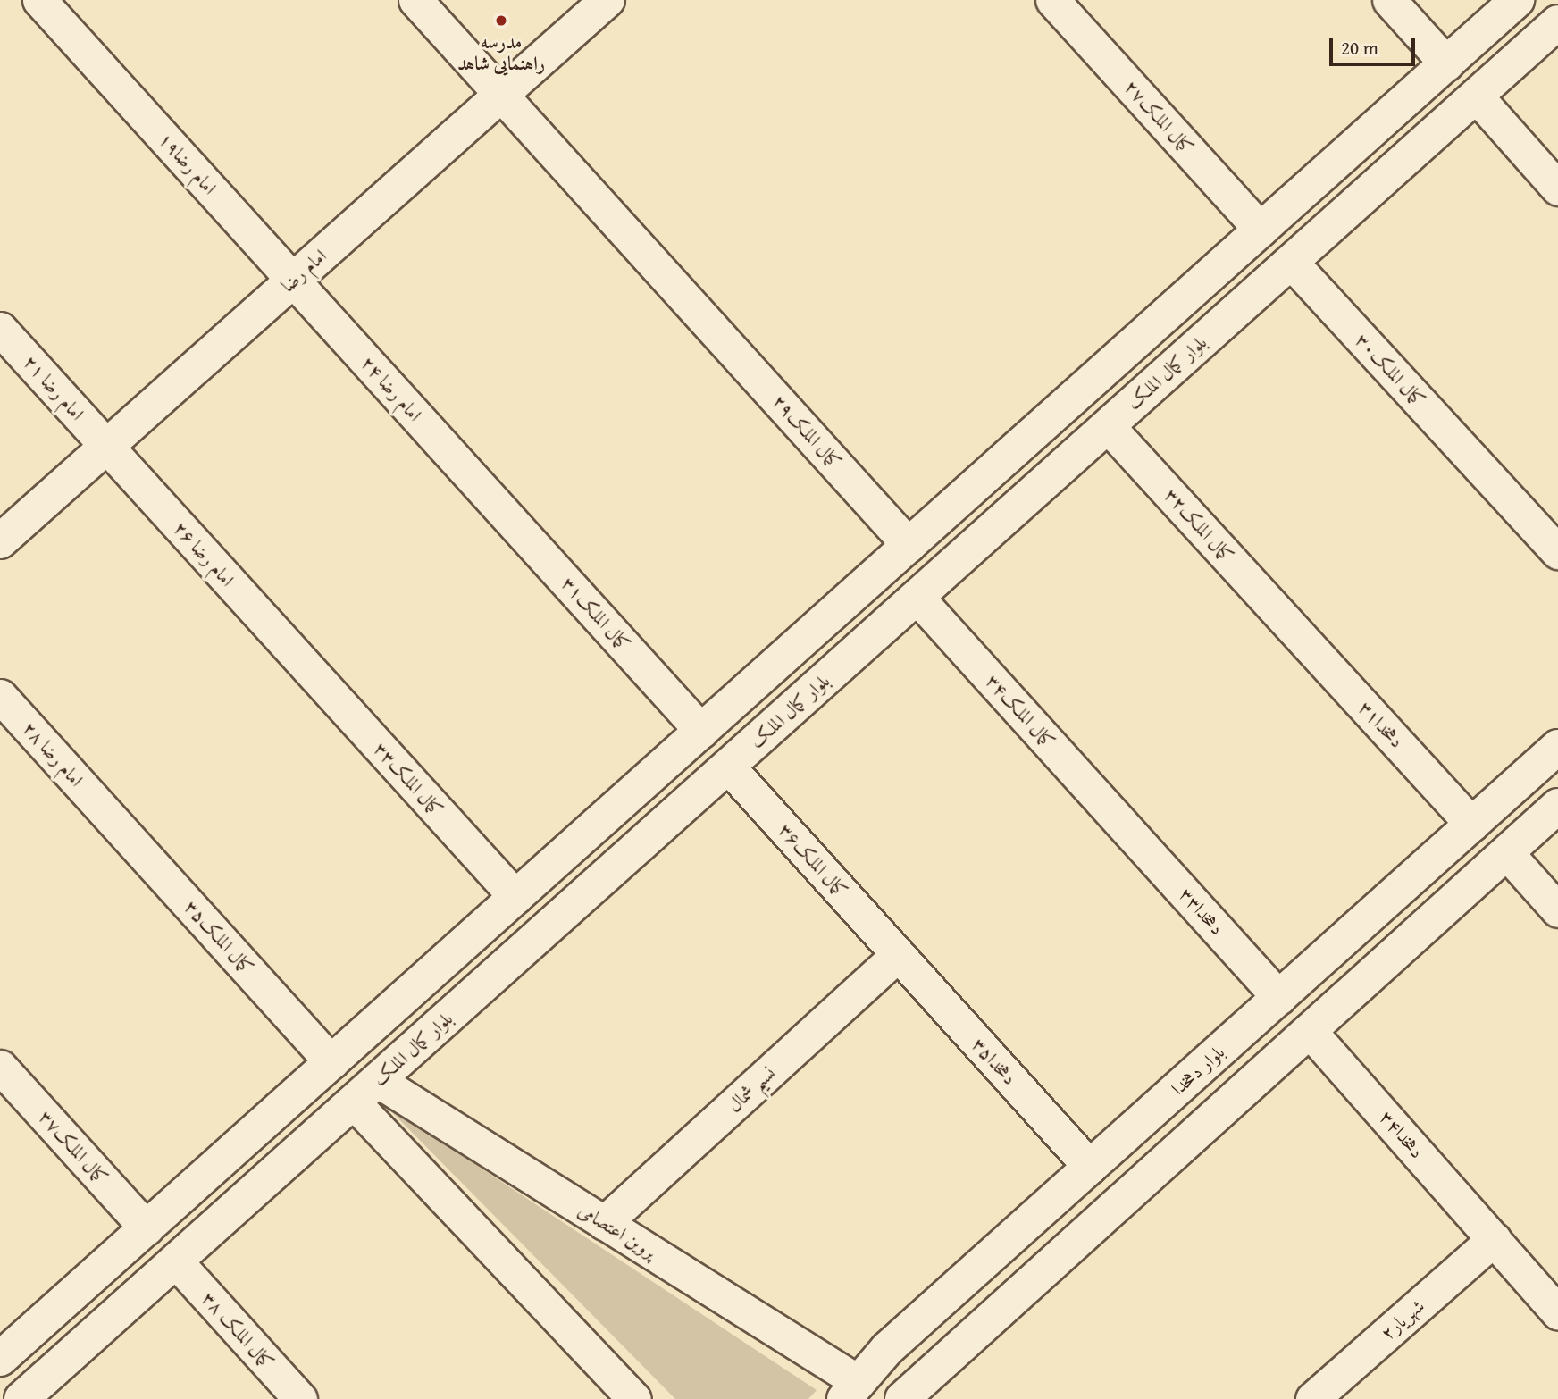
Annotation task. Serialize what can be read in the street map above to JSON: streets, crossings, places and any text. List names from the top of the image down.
{
  "streets": {
    "street": [
      "کمال الملک۲۷",
      "امام رضا۱۹",
      "امام رضا",
      "کمال الملک۳۰",
      "بلوار کمال الملک",
      "امام رضا ۲۱",
      "امام رضا ۲۴",
      "کمال الملک۲۹",
      "کمال الملک۳۲",
      "امام رضا ۲۶",
      "کمال الملک۳۱",
      "کمال الملک۳۴",
      "دهخدا۳۱",
      "امام رضا ۲۸",
      "کمال الملک۳۳",
      "کمال الملک۳۶",
      "دهخدا۳۳",
      "کمال الملک۳۵",
      "دهخدا۳۵",
      "بلوار دهخدا",
      "نسیم شمال",
      "دهخدا۳۴",
      "کمال الملک۳۷",
      "پروین اعتصامی",
      "شهریار۲",
      "کمال الملک ۳۸"
    ]
  },
  "crossings": [
    ["امام رضا۱۹", "امام رضا"],
    ["امام رضا۱۹", "امام رضا ۲۴"],
    ["امام رضا", "امام رضا ۲۱"],
    ["امام رضا", "امام رضا ۲۴"],
    ["امام رضا", "کمال الملک۲۹"],
    ["امام رضا", "امام رضا ۲۶"],
    ["کمال الملک۳۰", "بلوار کمال الملک"],
    ["بلوار کمال الملک", "کمال الملک۳۲"],
    ["بلوار کمال الملک", "کمال الملک۳۴"],
    ["بلوار کمال الملک", "کمال الملک۳۶"],
    ["بلوار کمال الملک", "پروین اعتصامی"],
    ["بلوار کمال الملک", "کمال الملک ۳۸"],
    ["امام رضا ۲۱", "امام رضا ۲۶"],
    ["امام رضا ۲۴", "کمال الملک۳۱"],
    ["کمال الملک۳۲", "دهخدا۳۱"],
    ["امام رضا ۲۶", "کمال الملک۳۳"],
    ["کمال الملک۳۴", "دهخدا۳۳"],
    ["دهخدا۳۱", "بلوار دهخدا"],
    ["امام رضا ۲۸", "کمال الملک۳۵"],
    ["کمال الملک۳۶", "دهخدا۳۵"],
    ["کمال الملک۳۶", "نسیم شمال"],
    ["دهخدا۳۳", "بلوار دهخدا"],
    ["دهخدا۳۵", "بلوار دهخدا"],
    ["دهخدا۳۵", "نسیم شمال"],
    ["بلوار دهخدا", "پروین اعتصامی"],
    ["نسیم شمال", "پروین اعتصامی"],
    ["دهخدا۳۴", "شهریار۲"]
  ],
  "places": ["مدرسه راهنمایی شاهد"],
  "scale_bar": "20 m"
}
